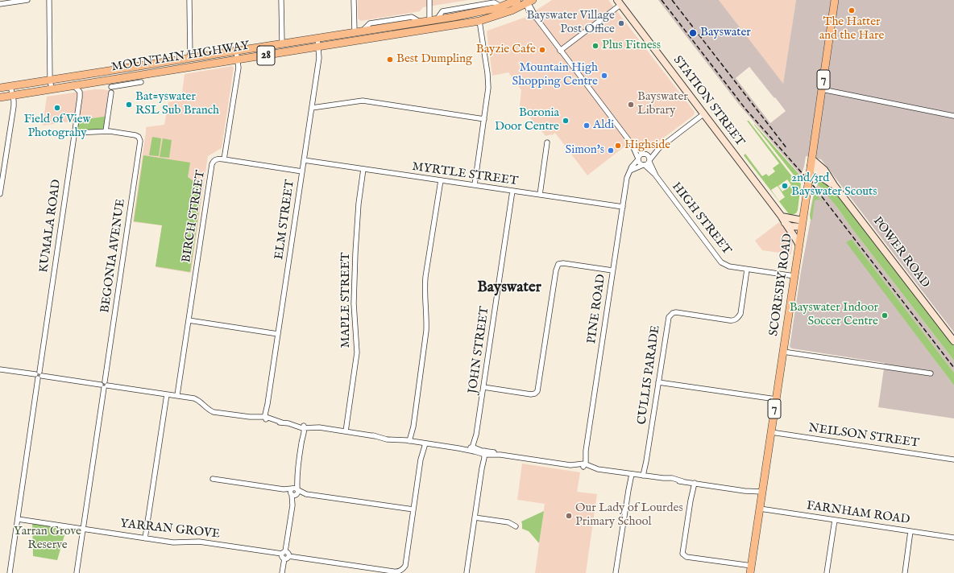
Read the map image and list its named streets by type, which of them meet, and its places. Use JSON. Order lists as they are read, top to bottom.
{
  "streets": {
    "main road": [
      "28",
      "MOUNTAIN HIGHWAY",
      "7",
      "STATION STREET",
      "POWER ROAD",
      "SCORESBY ROAD"
    ],
    "street": [
      "MYRTLE STREET",
      "BIRCH STREET",
      "HIGH STREET",
      "ELM STREET",
      "KUMALA ROAD",
      "BEGONIA AVENUE",
      "MAPLE STREET",
      "PINE ROAD",
      "JOHN STREET",
      "CULLIS PARADE",
      "NEILSON STREET",
      "FARNHAM ROAD",
      "YARRAN GROVE"
    ]
  },
  "crossings": [
    ["MOUNTAIN HIGHWAY", "ELM STREET"],
    ["MOUNTAIN HIGHWAY", "KUMALA ROAD"],
    ["STATION STREET", "SCORESBY ROAD"],
    ["MYRTLE STREET", "ELM STREET"],
    ["MYRTLE STREET", "MAPLE STREET"],
    ["MYRTLE STREET", "PINE ROAD"],
    ["MYRTLE STREET", "JOHN STREET"],
    ["HIGH STREET", "SCORESBY ROAD"],
    ["HIGH STREET", "PINE ROAD"],
    ["HIGH STREET", "CULLIS PARADE"],
    ["KUMALA ROAD", "YARRAN GROVE"],
    ["POWER ROAD", "SCORESBY ROAD"],
    ["BEGONIA AVENUE", "YARRAN GROVE"],
    ["SCORESBY ROAD", "NEILSON STREET"],
    ["SCORESBY ROAD", "FARNHAM ROAD"]
  ],
  "districts": ["Bayswater"],
  "parks": ["Yarran Grove Reserve"],
  "places": [
    "The Hatter and the Hare",
    "Bayswater Village Post Office",
    "Bayswater",
    "Plus Fitness",
    "Bayzie Cafe",
    "Best Dumpling",
    "Mountain High Shopping Centre",
    "Bat=yswater RSL Sub Branch",
    "Bayswater Library",
    "Field of View Photograhy",
    "Boronia Door Centre",
    "Aldi",
    "Highside",
    "Simon's",
    "2nd/3rd Bayswater Scouts",
    "Bayswater Indoor Soccer Centre",
    "Our Lady of Lourdes Primary School"
  ]
}
